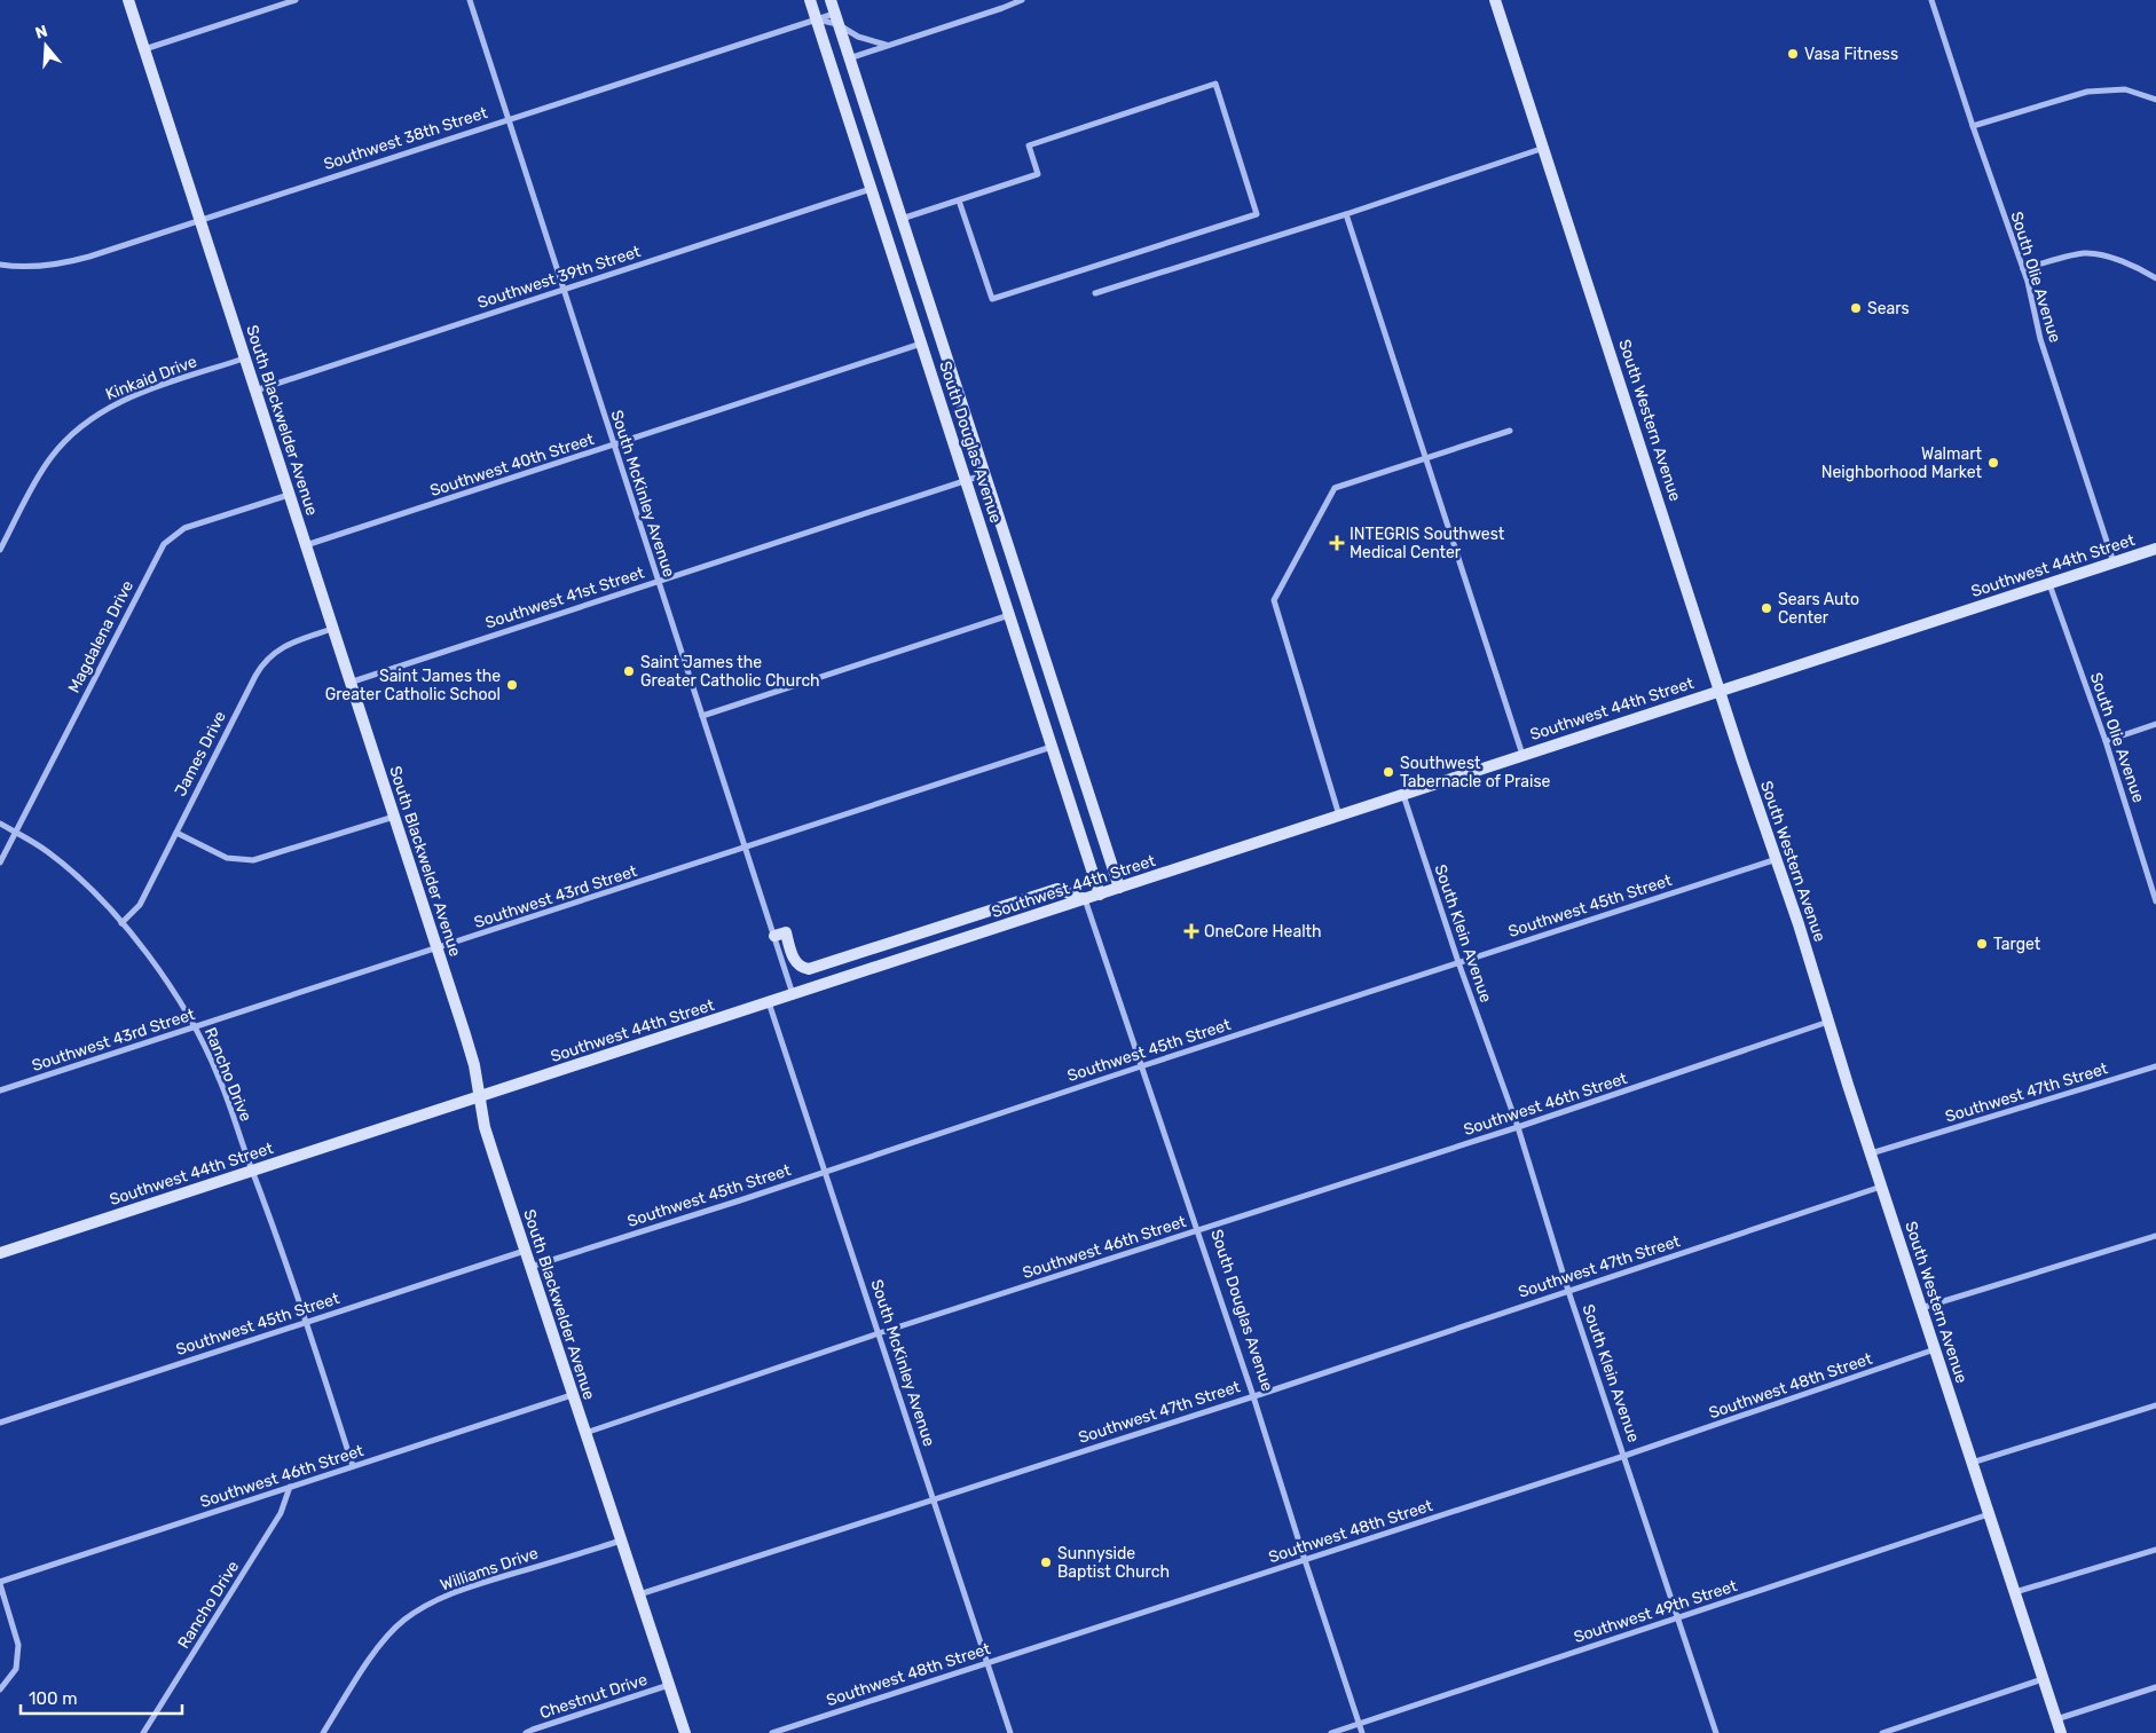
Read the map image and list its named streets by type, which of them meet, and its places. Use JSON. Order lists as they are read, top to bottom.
{
  "streets": {
    "main road": [
      "South Blackwelder Avenue",
      "South Western Avenue",
      "South Douglas Avenue",
      "Southwest 44th Street"
    ],
    "street": [
      "Southwest 38th Street",
      "Southwest 39th Street",
      "South Olie Avenue",
      "Kinkaid Drive",
      "Southwest 40th Street",
      "South McKinley Avenue",
      "Southwest 41st Street",
      "Magdalena Drive",
      "James Drive",
      "Southwest 43rd Street",
      "Southwest 45th Street",
      "South Klein Avenue",
      "Rancho Drive",
      "Southwest 47th Street",
      "Southwest 46th Street",
      "Southwest 48th Street",
      "Williams Drive",
      "Southwest 49th Street",
      "Chestnut Drive"
    ]
  },
  "crossings": [
    ["Southwest 38th Street", "South Blackwelder Avenue"],
    ["Southwest 38th Street", "South Douglas Avenue"],
    ["Southwest 38th Street", "South McKinley Avenue"],
    ["Southwest 39th Street", "South Blackwelder Avenue"],
    ["Southwest 39th Street", "South Douglas Avenue"],
    ["Southwest 39th Street", "South McKinley Avenue"],
    ["South Olie Avenue", "Southwest 44th Street"],
    ["Kinkaid Drive", "South Blackwelder Avenue"],
    ["South Blackwelder Avenue", "Southwest 40th Street"],
    ["South Blackwelder Avenue", "Southwest 44th Street"],
    ["South Blackwelder Avenue", "Southwest 41st Street"],
    ["South Blackwelder Avenue", "Magdalena Drive"],
    ["South Blackwelder Avenue", "James Drive"],
    ["South Blackwelder Avenue", "Southwest 43rd Street"],
    ["South Blackwelder Avenue", "Southwest 45th Street"],
    ["South Blackwelder Avenue", "Southwest 47th Street"],
    ["South Blackwelder Avenue", "Southwest 46th Street"],
    ["South Blackwelder Avenue", "Williams Drive"],
    ["South Blackwelder Avenue", "Chestnut Drive"],
    ["South Western Avenue", "Southwest 44th Street"],
    ["South Western Avenue", "Southwest 45th Street"],
    ["South Western Avenue", "Southwest 47th Street"],
    ["South Western Avenue", "Southwest 46th Street"],
    ["South Western Avenue", "Southwest 48th Street"],
    ["South Western Avenue", "Southwest 49th Street"],
    ["South Douglas Avenue", "Southwest 40th Street"],
    ["South Douglas Avenue", "Southwest 44th Street"],
    ["South Douglas Avenue", "Southwest 41st Street"],
    ["South Douglas Avenue", "Southwest 43rd Street"],
    ["South Douglas Avenue", "Southwest 45th Street"],
    ["South Douglas Avenue", "Southwest 47th Street"],
    ["South Douglas Avenue", "Southwest 46th Street"],
    ["South Douglas Avenue", "Southwest 48th Street"],
    ["South Douglas Avenue", "Southwest 49th Street"],
    ["Southwest 40th Street", "South McKinley Avenue"],
    ["South McKinley Avenue", "Southwest 44th Street"],
    ["South McKinley Avenue", "Southwest 41st Street"],
    ["South McKinley Avenue", "Southwest 43rd Street"],
    ["South McKinley Avenue", "Southwest 45th Street"],
    ["South McKinley Avenue", "Southwest 47th Street"],
    ["South McKinley Avenue", "Southwest 46th Street"],
    ["South McKinley Avenue", "Southwest 48th Street"],
    ["Southwest 44th Street", "South Klein Avenue"],
    ["Southwest 44th Street", "Rancho Drive"],
    ["Magdalena Drive", "Rancho Drive"],
    ["James Drive", "Rancho Drive"],
    ["Southwest 43rd Street", "Rancho Drive"],
    ["Southwest 45th Street", "South Klein Avenue"],
    ["Southwest 45th Street", "Rancho Drive"],
    ["South Klein Avenue", "Southwest 47th Street"],
    ["South Klein Avenue", "Southwest 46th Street"],
    ["South Klein Avenue", "Southwest 48th Street"],
    ["South Klein Avenue", "Southwest 49th Street"],
    ["Rancho Drive", "Southwest 46th Street"]
  ],
  "places": {
    "other": [
      "Vasa Fitness",
      "Sears",
      "Walmart Neighborhood Market",
      "Sears Auto Center",
      "Saint James the Greater Catholic Church",
      "Saint James the Greater Catholic School",
      "Southwest Tabernacle of Praise",
      "Target",
      "Sunnyside Baptist Church"
    ],
    "health": ["INTEGRIS Southwest Medical Center", "OneCore Health"]
  },
  "scale_bar": "100 m",
  "north": "top"
}
